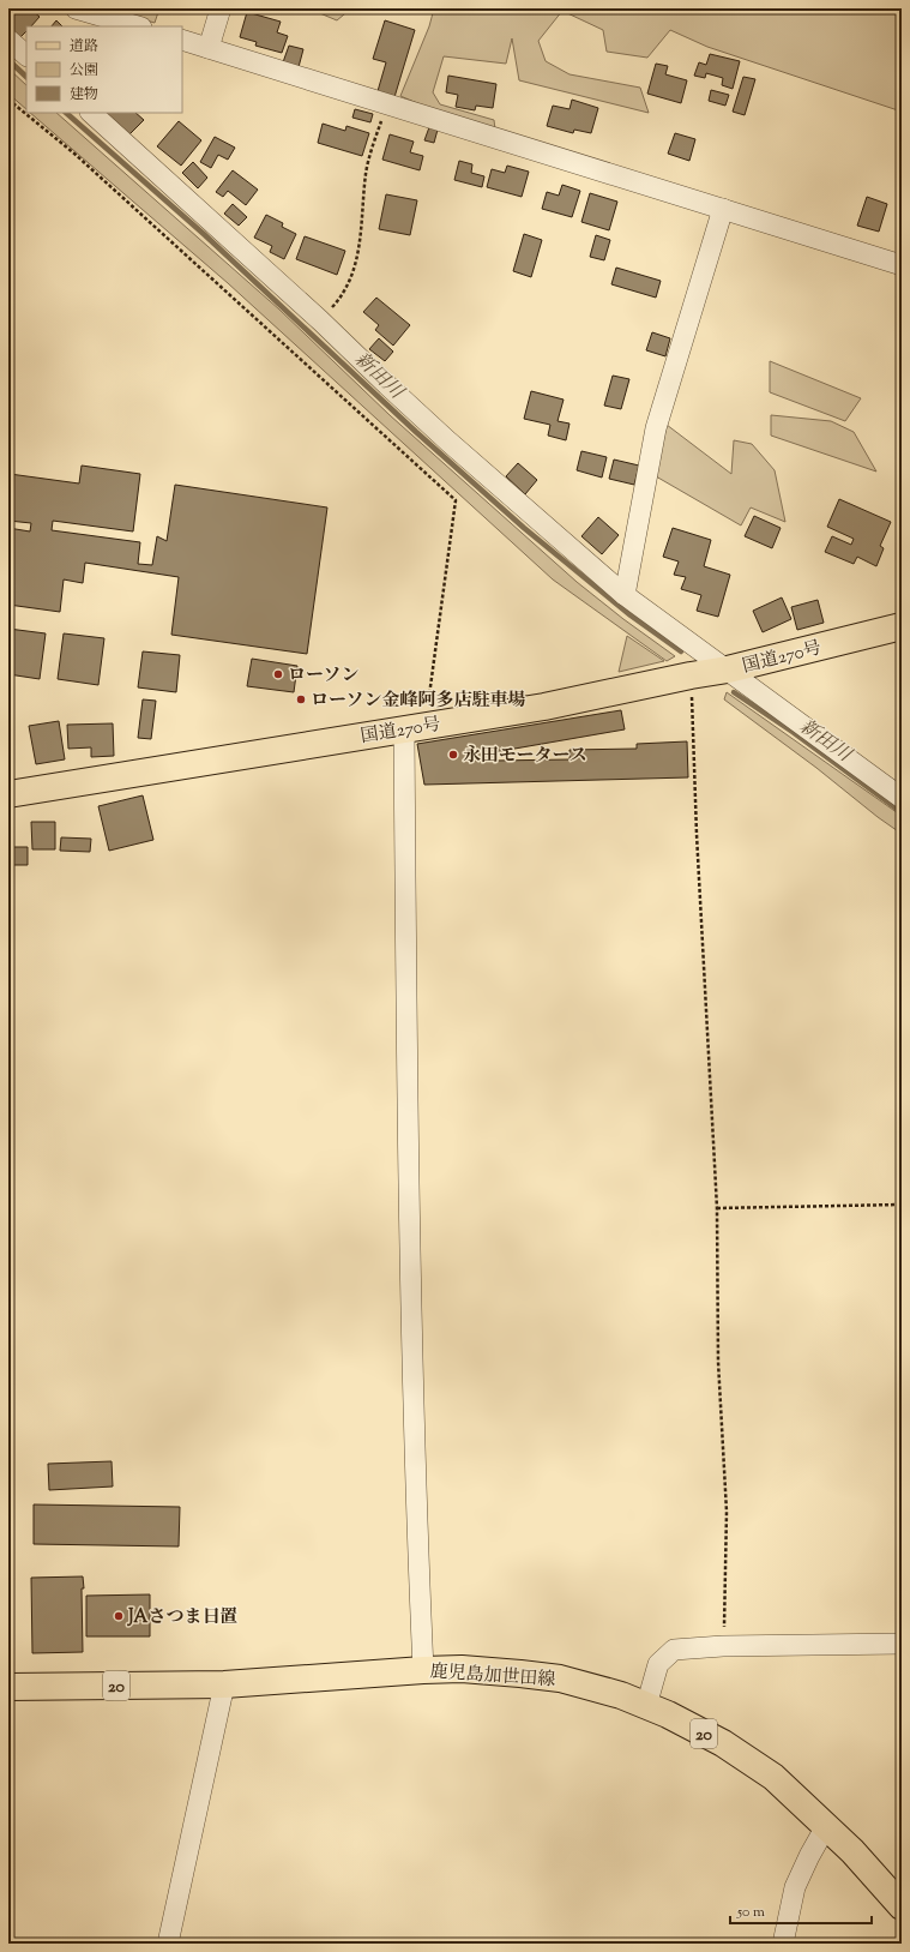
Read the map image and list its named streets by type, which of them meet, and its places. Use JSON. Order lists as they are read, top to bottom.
{
  "streets": {
    "main road": ["国道270号", "鹿児島加世田線", "20"]
  },
  "water": ["新田川"],
  "places": [
    "ローソン",
    "ローソン金峰阿多店駐車場",
    "永田モータース",
    "JAさつま日置"
  ],
  "legend": ["道路", "公園", "建物"],
  "scale_bar": "50 m"
}
